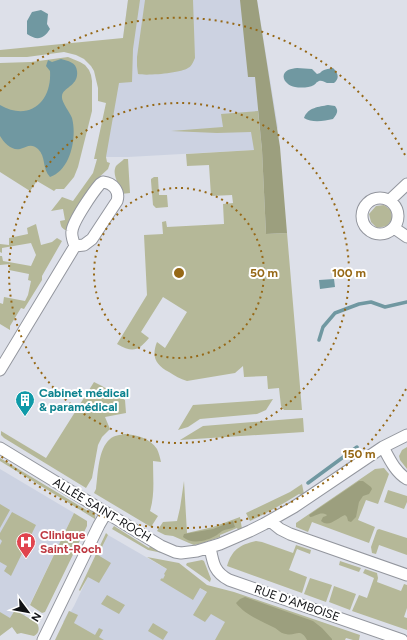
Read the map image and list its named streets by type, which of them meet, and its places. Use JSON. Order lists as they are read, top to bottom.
{
  "streets": {
    "street": ["ALLÉE SAINT-ROCH", "RUE D'AMBOISE"]
  },
  "crossings": [
    ["ALLÉE SAINT-ROCH", "RUE D'AMBOISE"]
  ],
  "places": {
    "building": ["Cabinet médical & paramédical"],
    "hospital": ["Clinique Saint-Roch"]
  },
  "north": "bottom right",
  "rings": ["50 m", "100 m", "150 m"]
}
